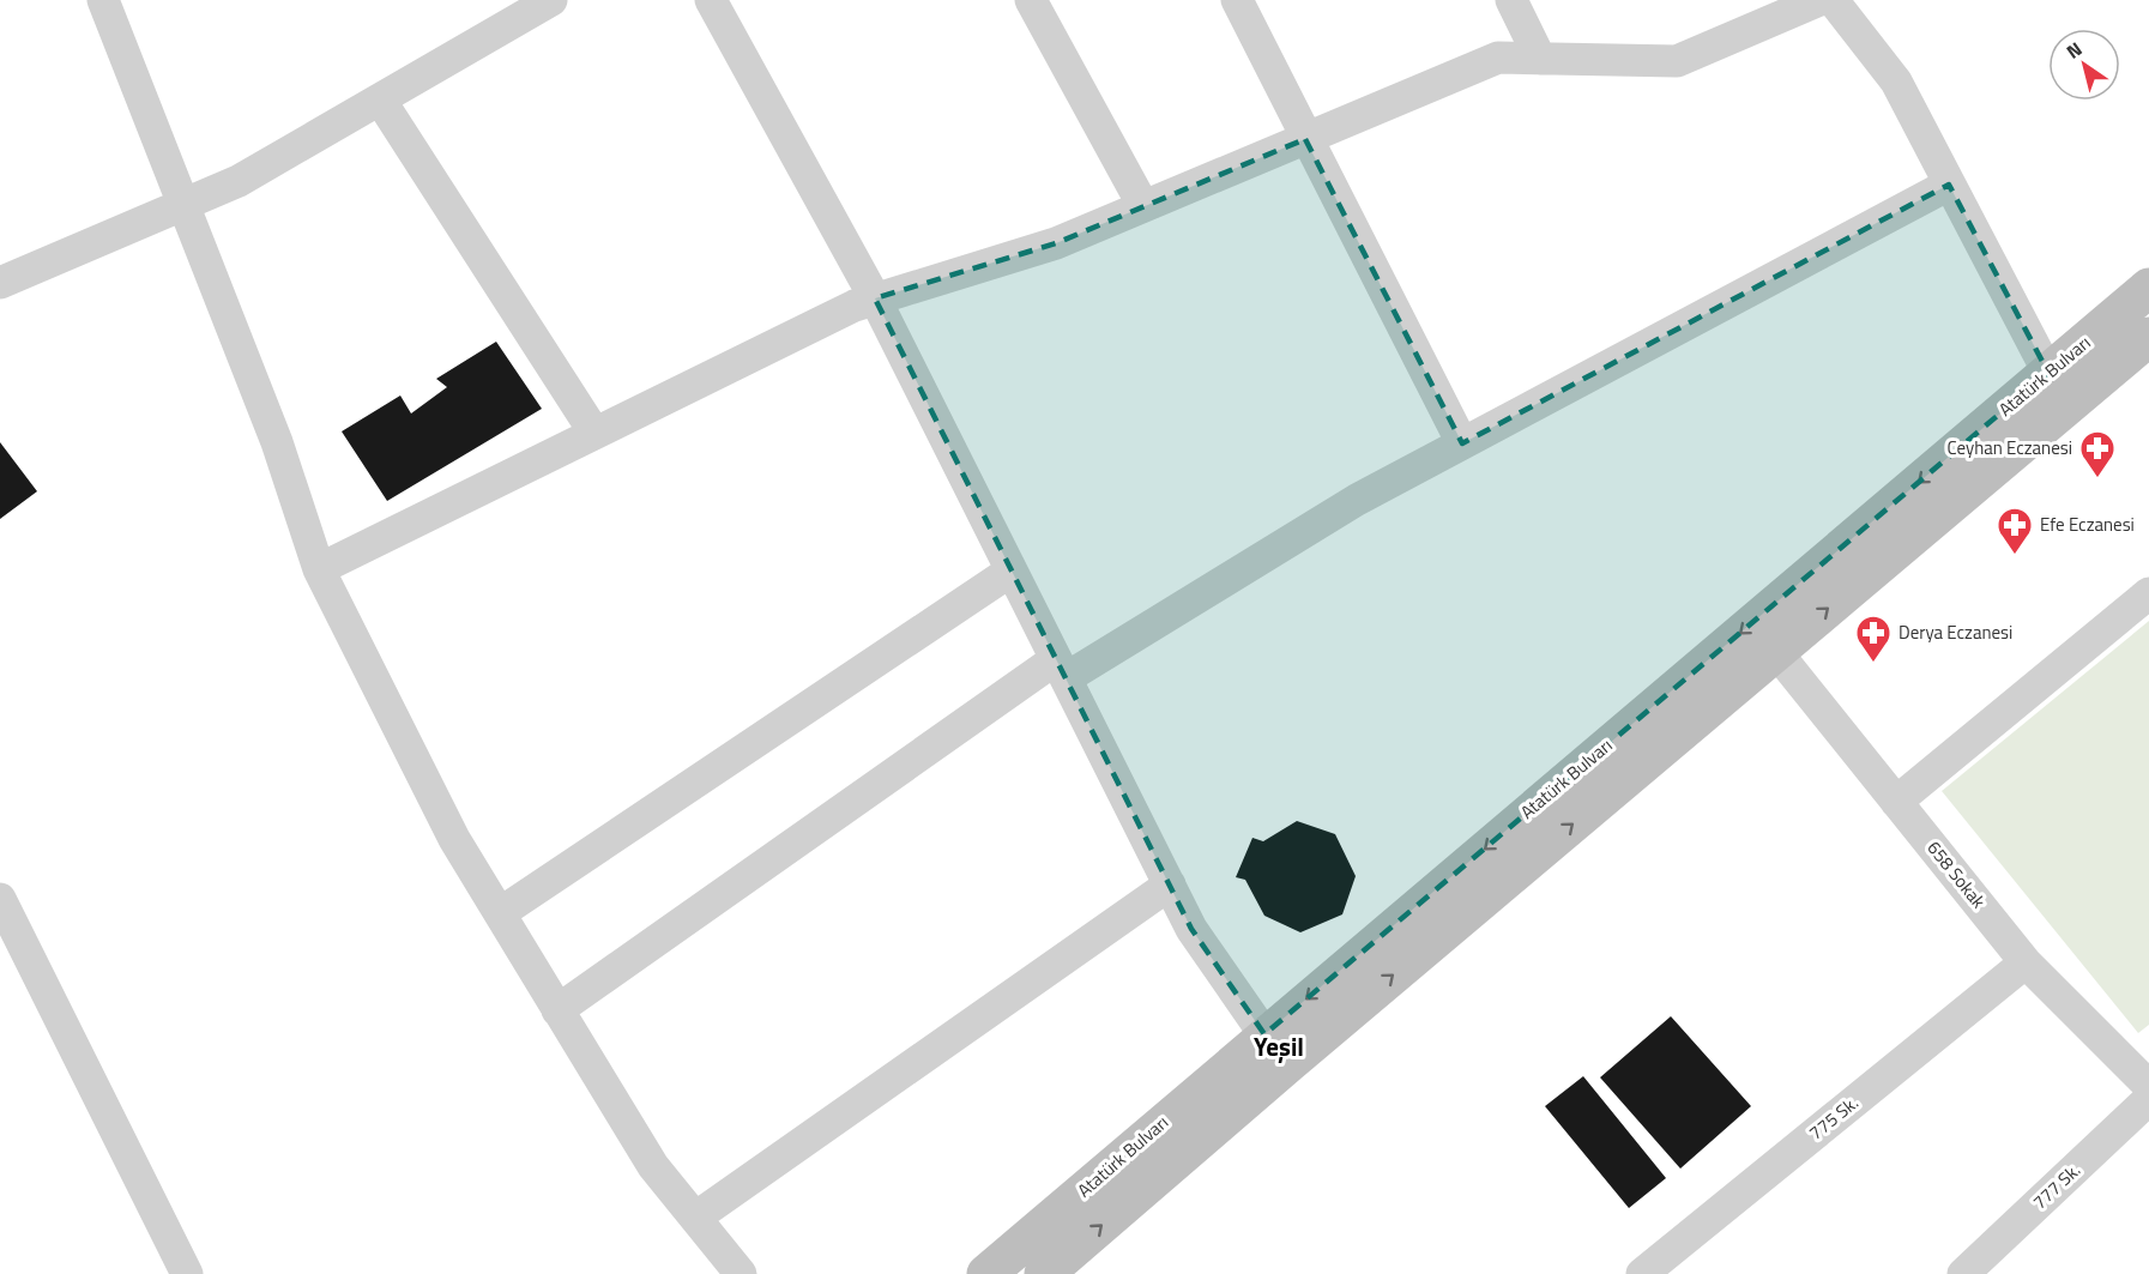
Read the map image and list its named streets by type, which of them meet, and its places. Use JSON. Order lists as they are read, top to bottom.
{
  "streets": {
    "main road": ["Atatürk Bulvarı"],
    "street": ["658 Sokak", "775 Sk.", "777 Sk."]
  },
  "crossings": [
    ["Atatürk Bulvarı", "658 Sokak"],
    ["658 Sokak", "775 Sk."]
  ],
  "districts": ["Yeşil"],
  "places": {
    "pharmacy": ["Ceyhan Eczanesi", "Efe Eczanesi", "Derya Eczanesi"]
  },
  "north": "top left"
}
